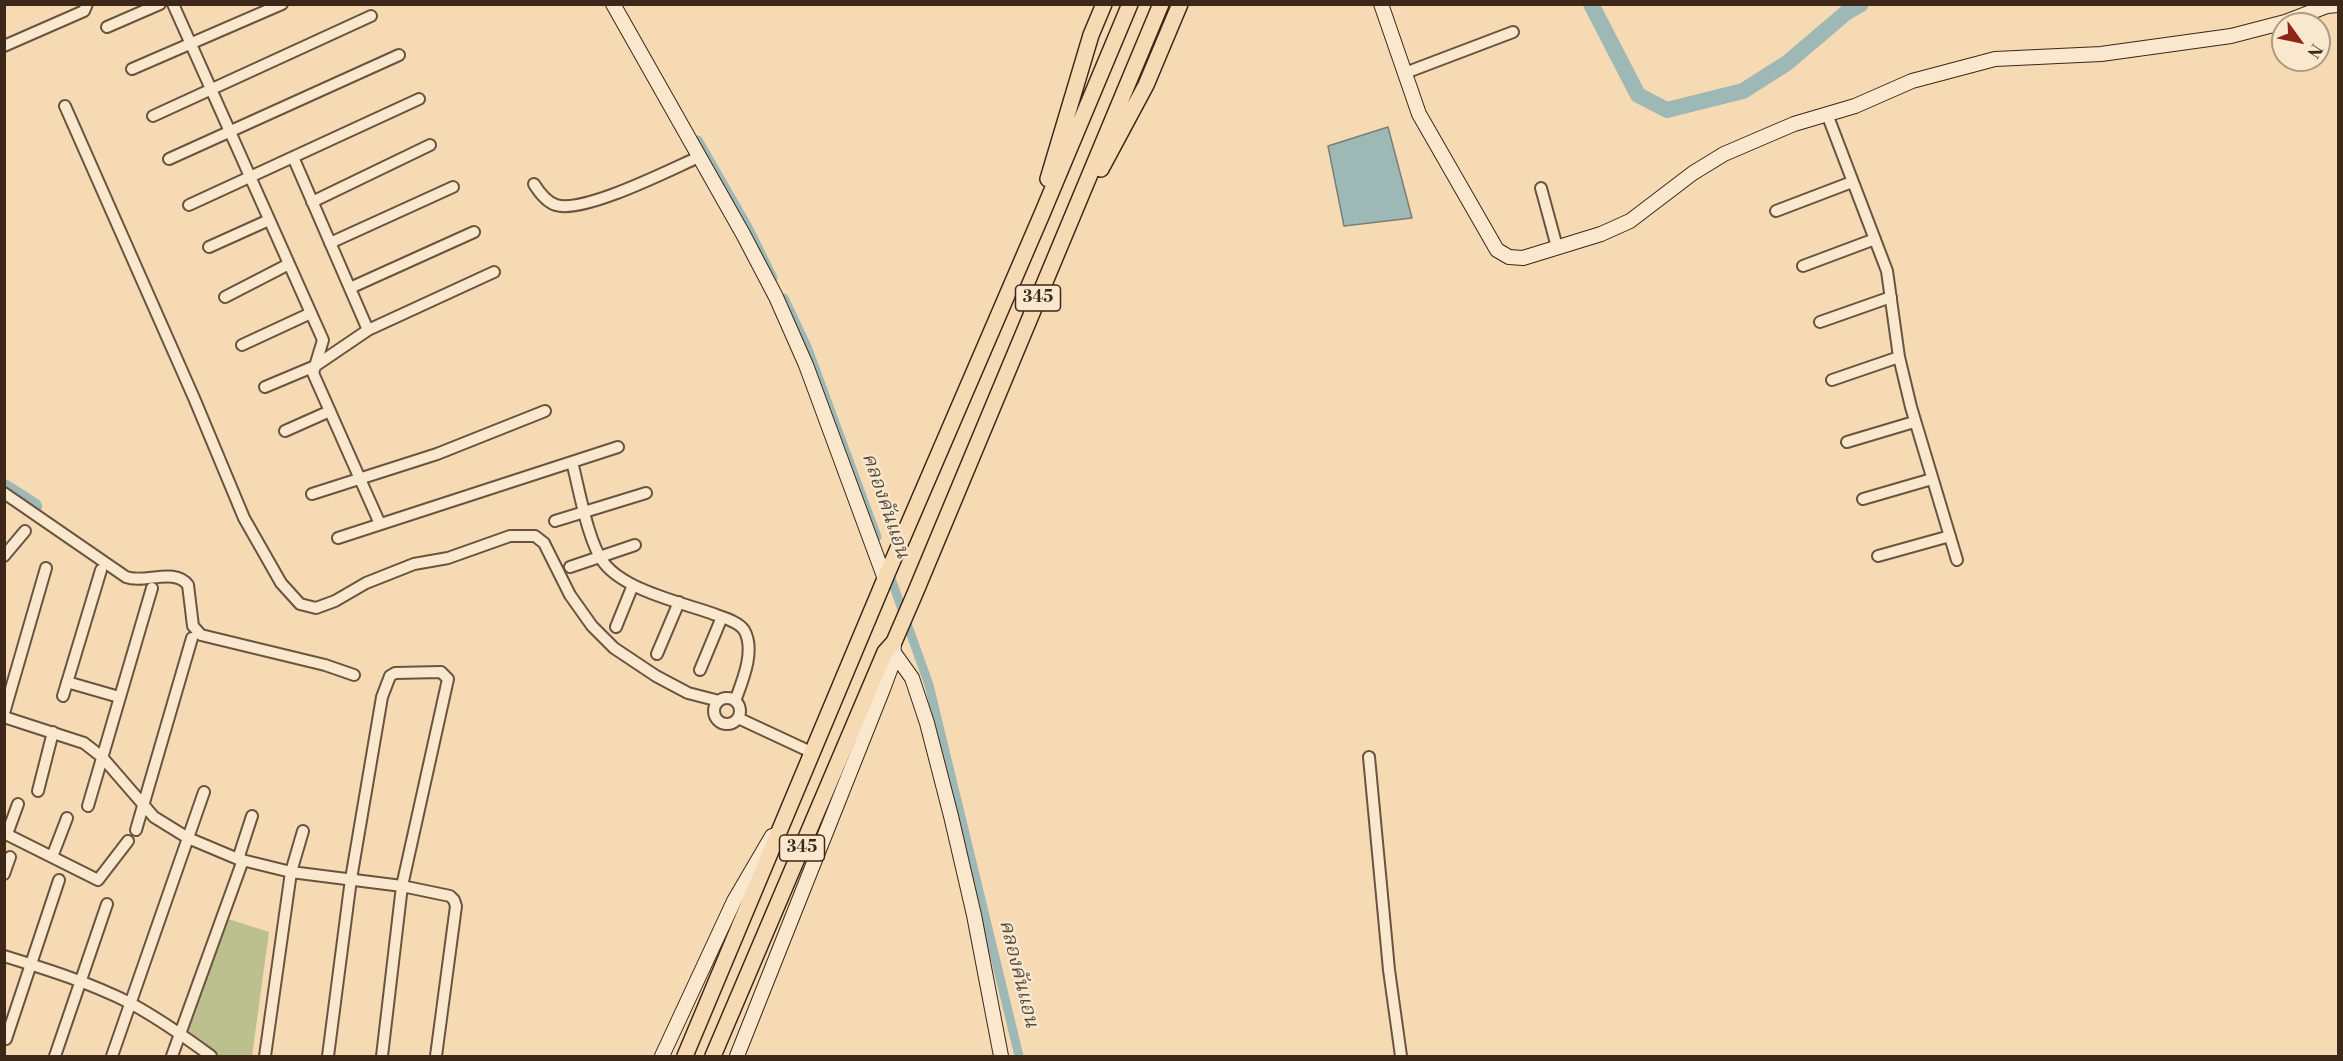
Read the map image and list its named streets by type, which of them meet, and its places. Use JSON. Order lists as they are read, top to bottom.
{
  "streets": {
    "main road": ["345"]
  },
  "water": ["คลองคันแอน"],
  "north": "bottom right"
}
